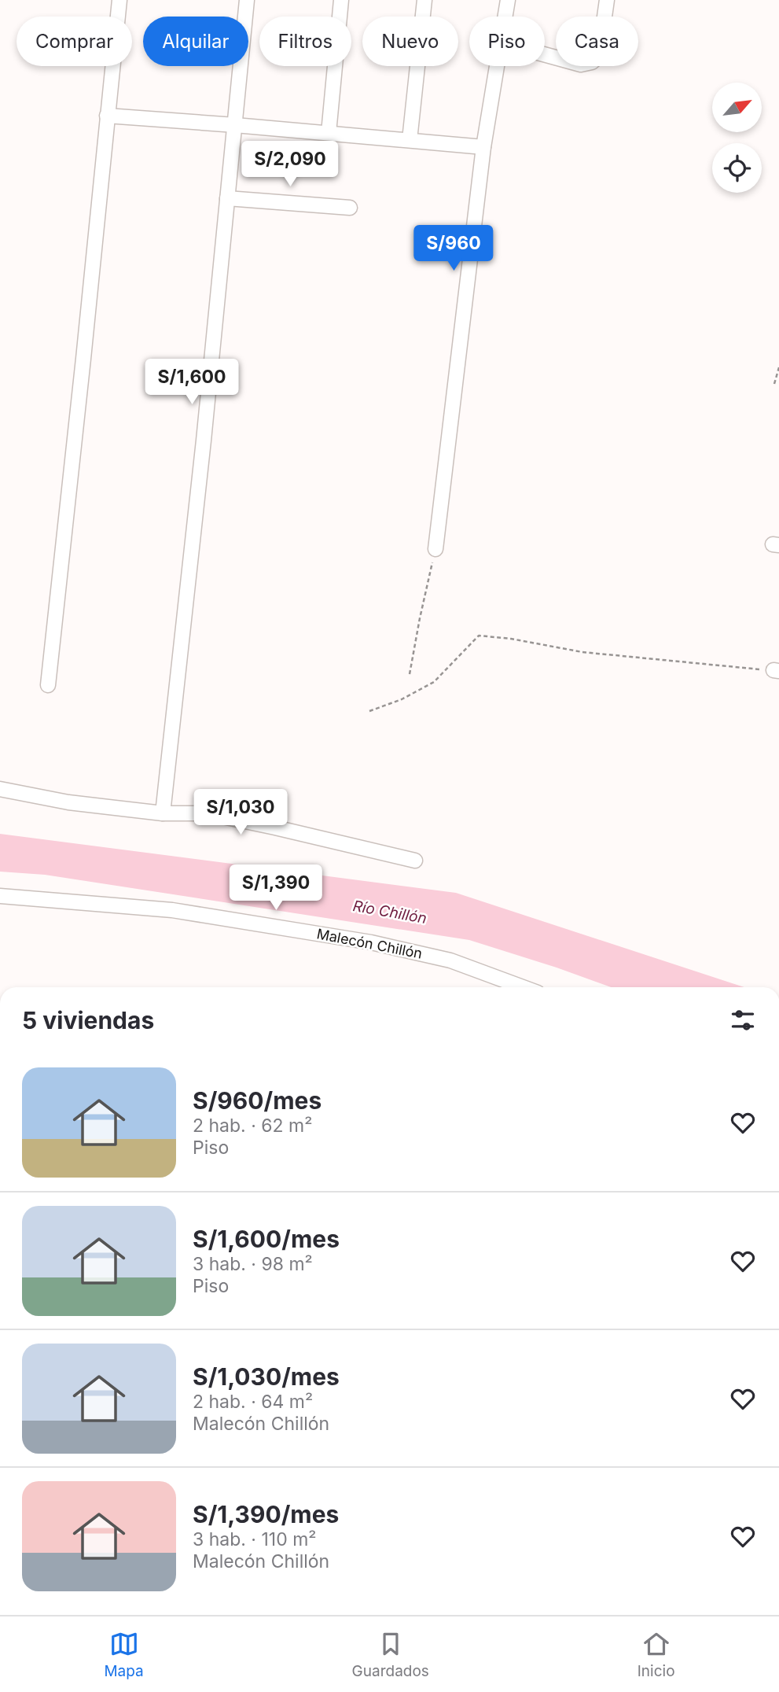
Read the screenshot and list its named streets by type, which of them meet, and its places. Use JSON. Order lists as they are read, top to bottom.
{
  "streets": {
    "street": ["Malecón Chillón"]
  },
  "water": ["Río Chillón"],
  "north": "top right",
  "page": {
    "chip": [
      "Comprar",
      "Alquilar",
      "Filtros",
      "Nuevo",
      "Piso",
      "Casa"
    ],
    "price": [
      "S/2,090",
      "S/960",
      "S/1,600",
      "S/1,030",
      "S/1,390"
    ],
    "heading": "5 viviendas",
    "list": [
      {
        "name": "S/960/mes",
        "note": "2 hab. · 62 m² · Piso"
      },
      {
        "name": "S/1,600/mes",
        "note": "3 hab. · 98 m² · Piso"
      },
      {
        "name": "S/1,030/mes",
        "note": "2 hab. · 64 m² · Malecón Chillón"
      },
      {
        "name": "S/1,390/mes",
        "note": "3 hab. · 110 m² · Malecón Chillón"
      }
    ],
    "tabs": ["Mapa", "Guardados", "Inicio"]
  }
}
